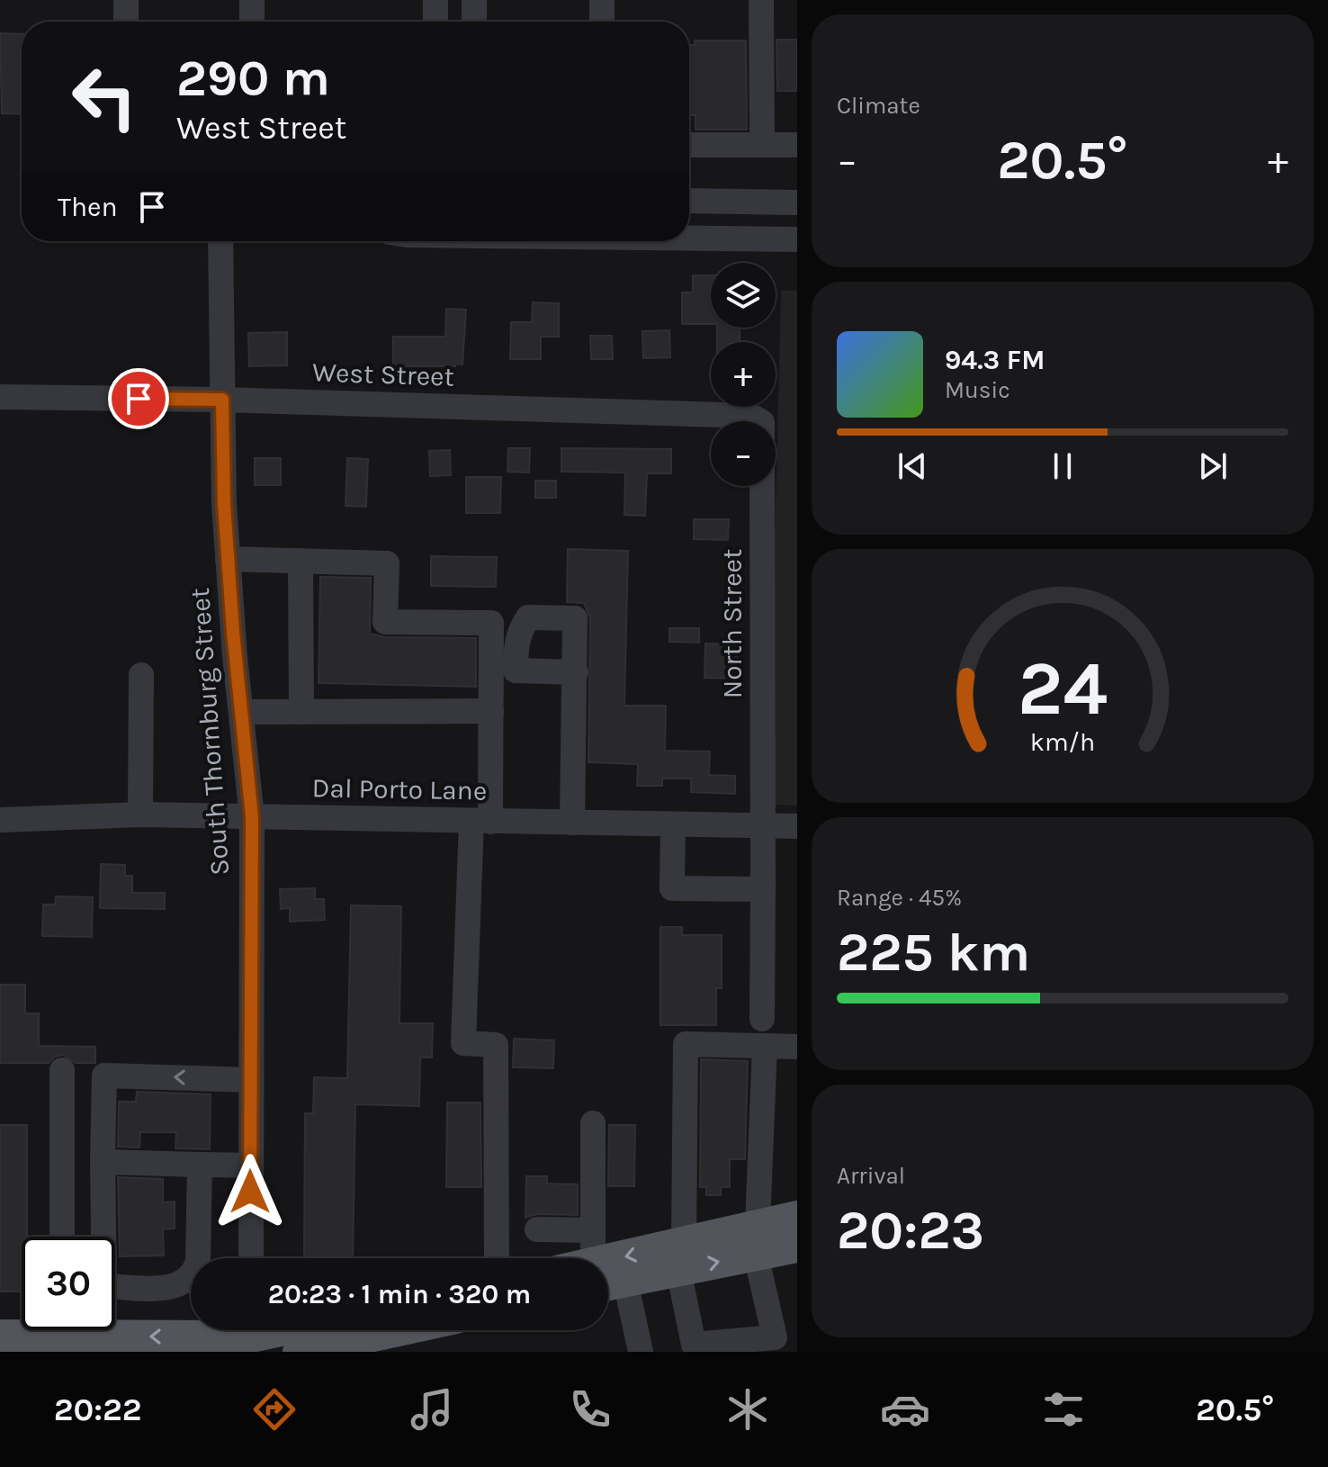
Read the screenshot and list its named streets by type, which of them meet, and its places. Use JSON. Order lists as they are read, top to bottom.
{
  "streets": {
    "street": [
      "West Street",
      "North Street",
      "South Thornburg Street",
      "Dal Porto Lane"
    ]
  },
  "crossings": [
    ["West Street", "South Thornburg Street"],
    ["North Street", "Dal Porto Lane"],
    ["South Thornburg Street", "Dal Porto Lane"]
  ],
  "page": {
    "tile": [
      "Climate",
      ["Range · 45%", "225 km"],
      ["Arrival", "20:23"]
    ],
    "turn": ["290 m", "West Street"],
    "heat": ["−", "20.5°", "+"],
    "then": "Then",
    "map_buttons": ["+", "−"],
    "song": ["94.3 FM", "Music"],
    "limit": "30",
    "trip": "20:23 · 1 min · 320 m",
    "tabs": ["20:22", "20.5°"],
    "gauge": ["24", "km/h"]
  }
}
